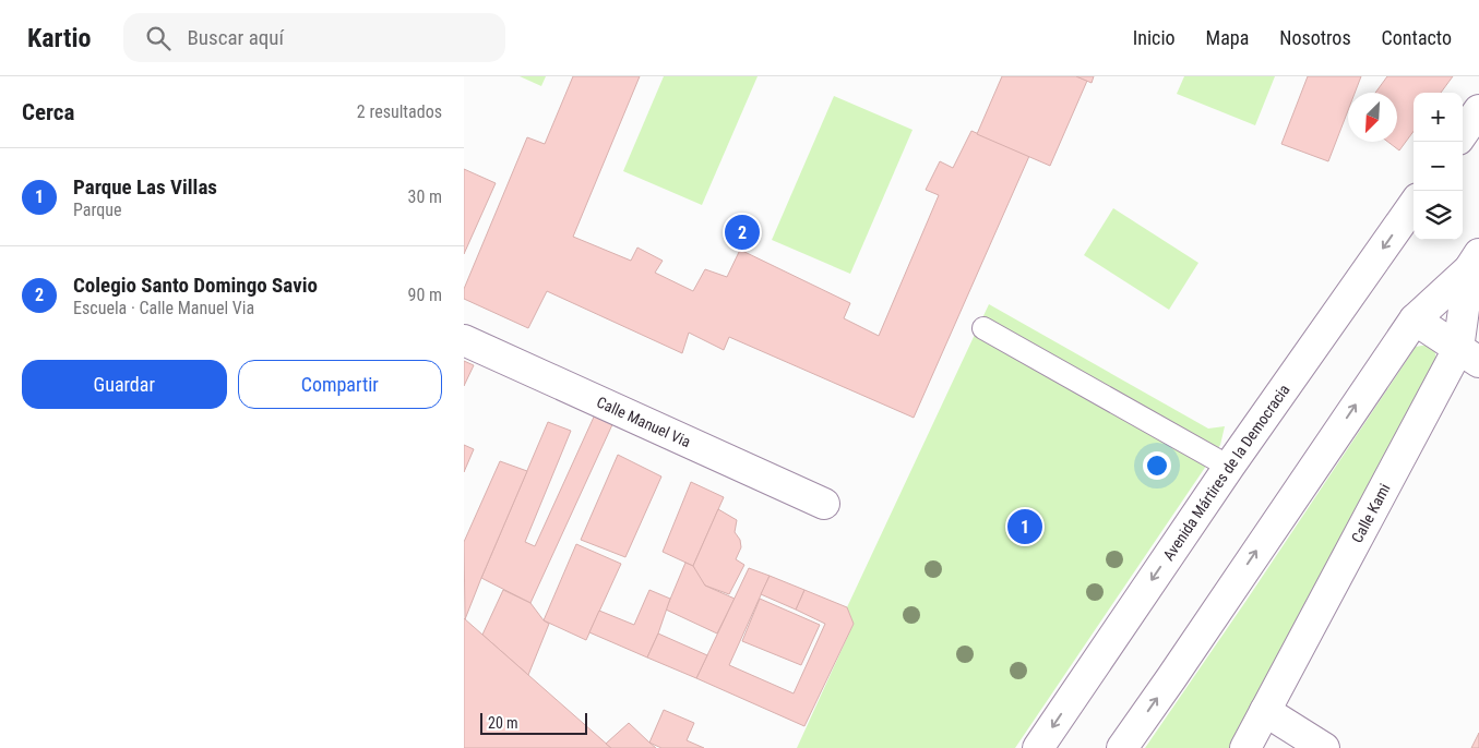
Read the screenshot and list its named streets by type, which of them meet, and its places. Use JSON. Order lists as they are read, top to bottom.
{
  "streets": {
    "street": ["Calle Manuel Via", "Avenida Mártires de la Democracia", "Calle Kami"]
  },
  "scale_bar": "20 m",
  "north": "bottom left",
  "page": {
    "header": "Kartio",
    "search": "Buscar aquí",
    "nav": [
      "Inicio",
      "Mapa",
      "Nosotros",
      "Contacto"
    ],
    "heading": ["Cerca", "2 resultados"],
    "map_buttons": ["+", "−"],
    "list": [
      {
        "mark": "1",
        "name": "Parque Las Villas",
        "note": "Parque",
        "value": "30 m"
      },
      {
        "mark": "2",
        "name": "Colegio Santo Domingo Savio",
        "note": "Escuela · Calle Manuel Via",
        "value": "90 m"
      }
    ],
    "pins": ["2", "1"],
    "buttons": ["Guardar", "Compartir"],
    "scale": "20 m"
  }
}
